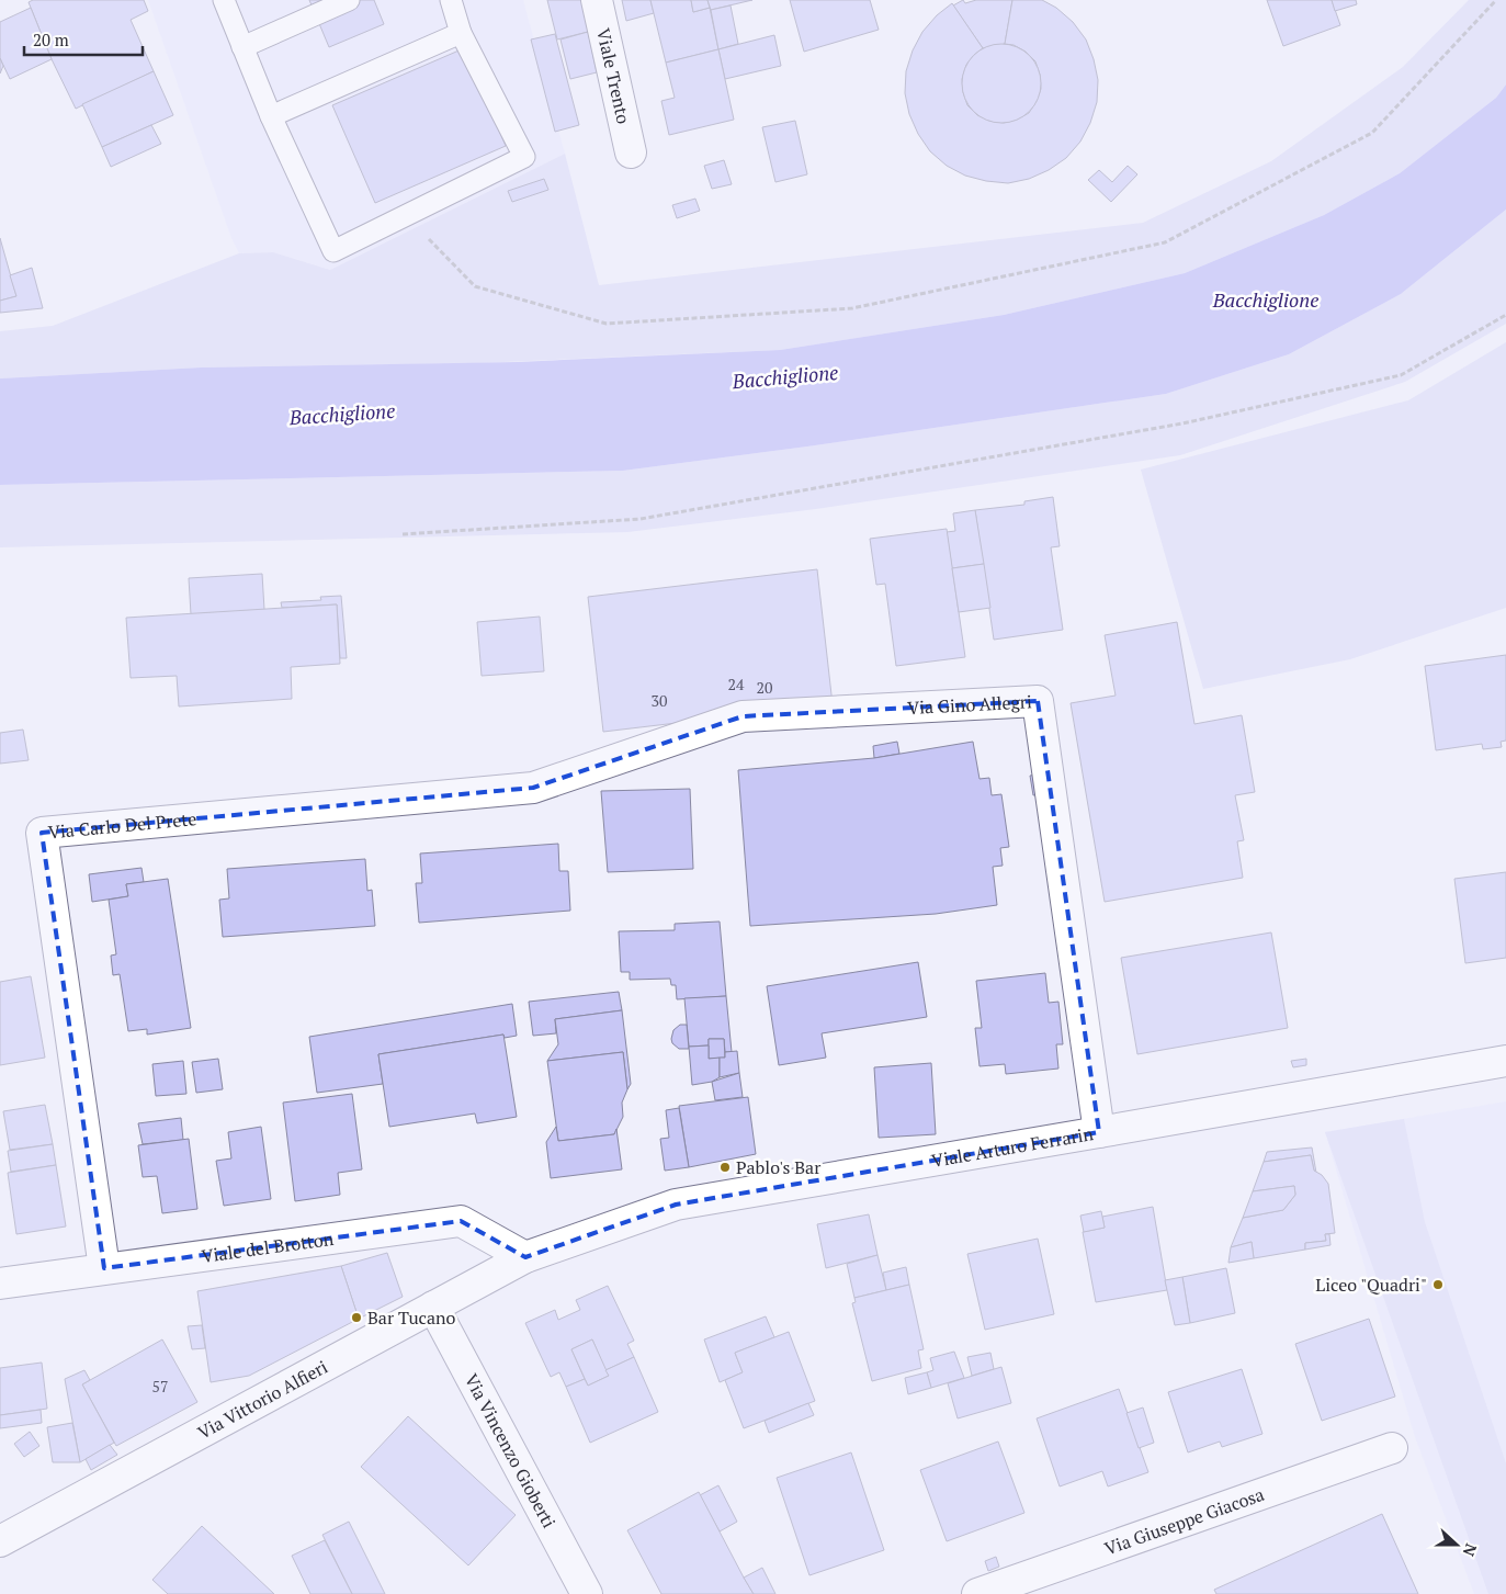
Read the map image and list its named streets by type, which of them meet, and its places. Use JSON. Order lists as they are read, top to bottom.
{
  "streets": {
    "street": [
      "Viale Trento",
      "Via Gino Allegri",
      "Via Carlo Del Prete",
      "Viale Arturo Ferrarin",
      "Viale del Brotton",
      "Via Vittorio Alfieri",
      "Via Vincenzo Gioberti",
      "Via Giuseppe Giacosa"
    ]
  },
  "crossings": [
    ["Via Gino Allegri", "Via Carlo Del Prete"],
    ["Via Gino Allegri", "Viale Arturo Ferrarin"],
    ["Via Carlo Del Prete", "Viale del Brotton"],
    ["Viale Arturo Ferrarin", "Viale del Brotton"],
    ["Viale Arturo Ferrarin", "Via Vittorio Alfieri"],
    ["Viale del Brotton", "Via Vittorio Alfieri"],
    ["Via Vittorio Alfieri", "Via Vincenzo Gioberti"]
  ],
  "water": ["Bacchiglione"],
  "places": ["Pablo's Bar", "Liceo \"Quadri\"", "Bar Tucano"],
  "house_numbers": [
    "24",
    "20",
    "30",
    "57"
  ],
  "scale_bar": "20 m",
  "north": "right"
}
